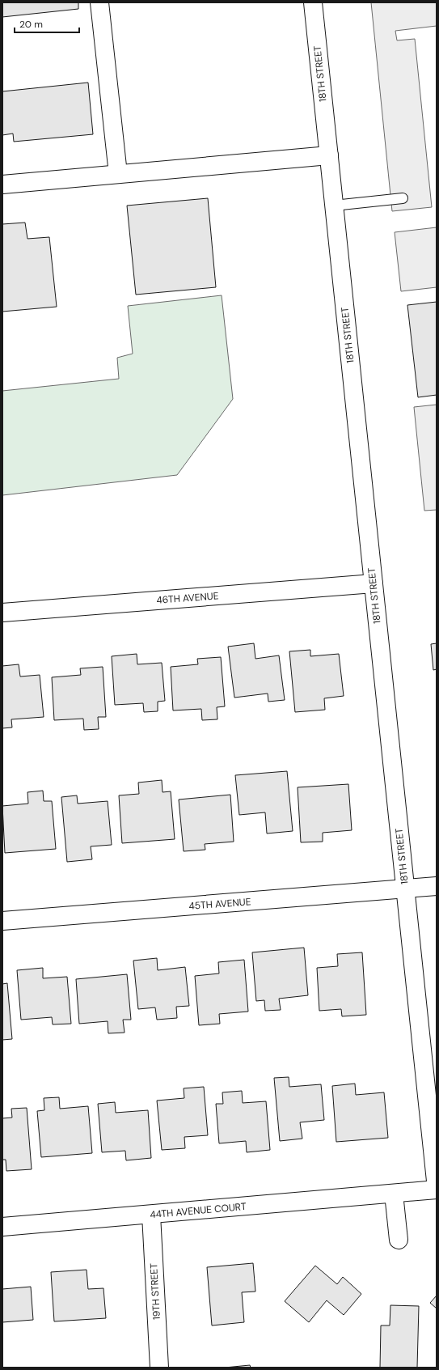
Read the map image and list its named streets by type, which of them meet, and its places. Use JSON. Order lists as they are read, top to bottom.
{
  "streets": {
    "street": [
      "18TH STREET",
      "46TH AVENUE",
      "45TH AVENUE",
      "44TH AVENUE COURT",
      "19TH STREET"
    ]
  },
  "crossings": [
    ["18TH STREET", "46TH AVENUE"],
    ["18TH STREET", "45TH AVENUE"],
    ["18TH STREET", "44TH AVENUE COURT"],
    ["44TH AVENUE COURT", "19TH STREET"]
  ],
  "scale_bar": "20 m"
}
